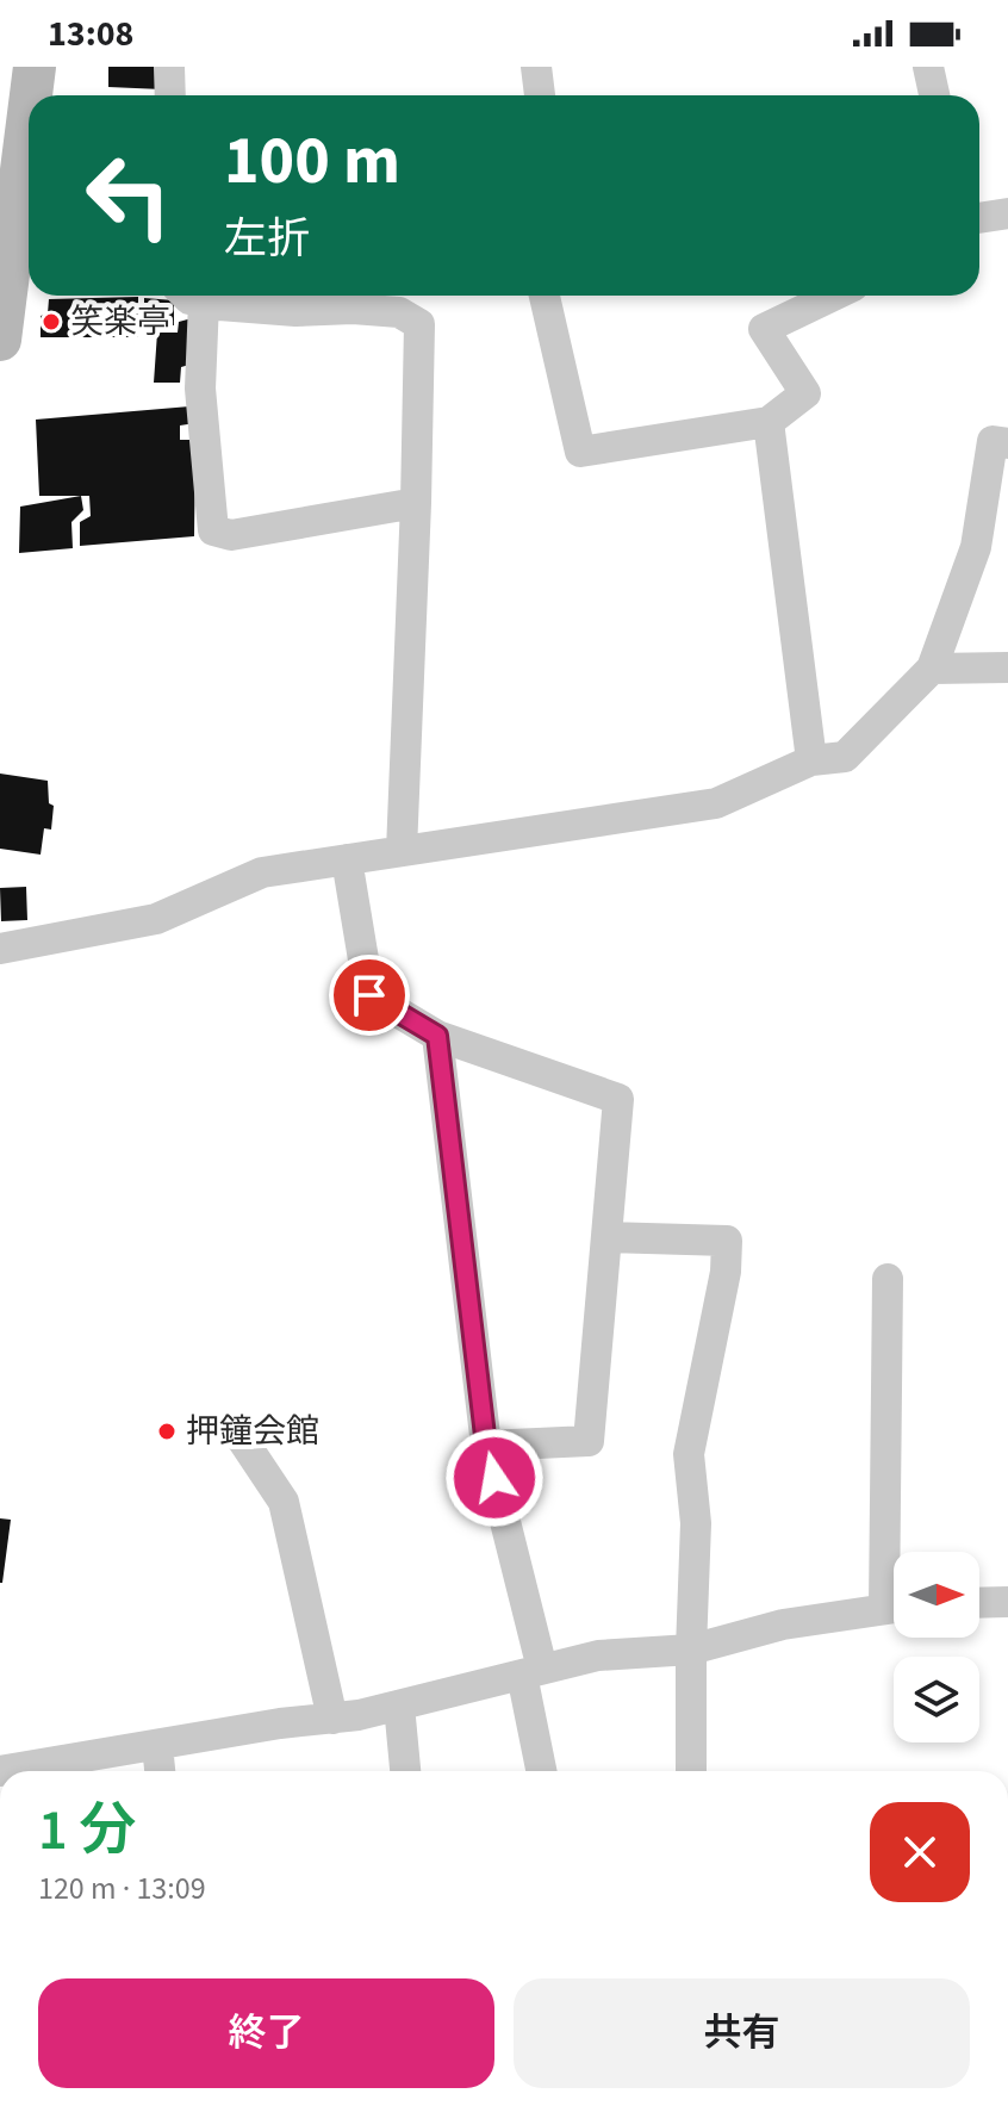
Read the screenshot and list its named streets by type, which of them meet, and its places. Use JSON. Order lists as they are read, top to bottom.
{
  "places": ["笑楽亭", "押鐘会館"],
  "north": "right",
  "page": {
    "status": "13:08",
    "turn": ["100 m", "左折"],
    "heading": ["1 分", "120 m · 13:09"],
    "buttons": ["終了", "共有"]
  }
}
